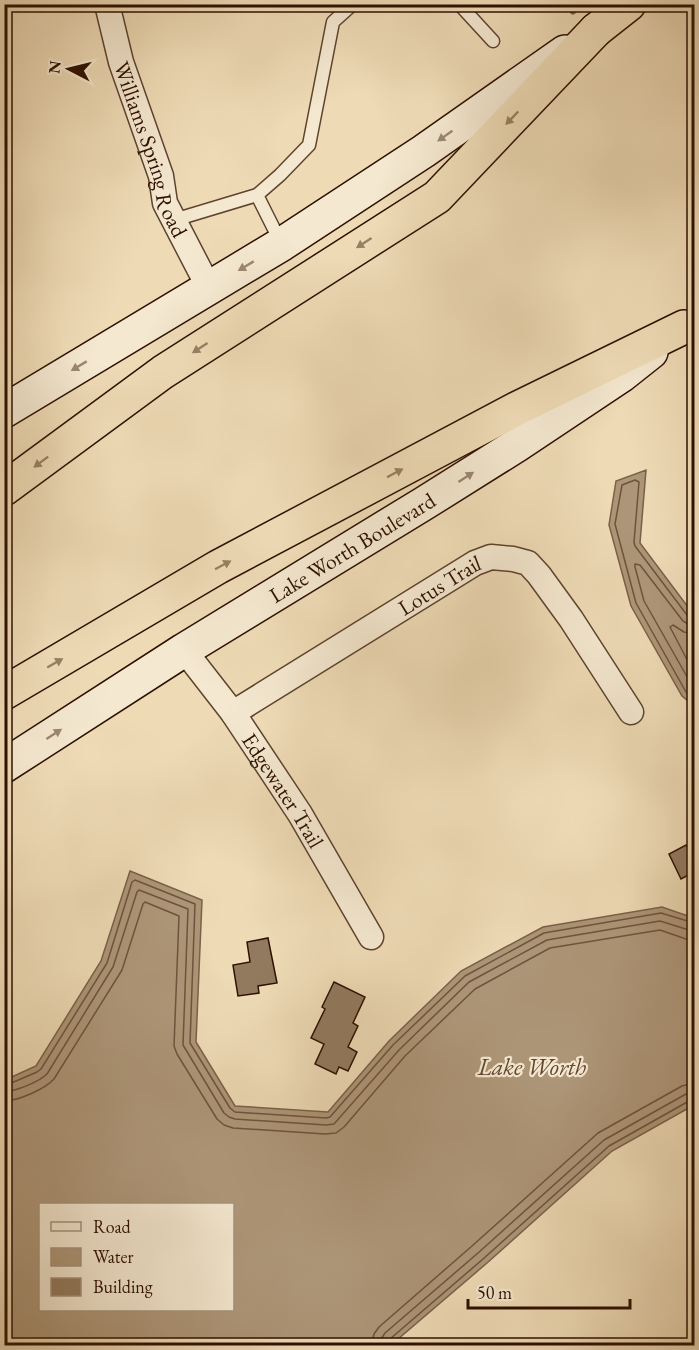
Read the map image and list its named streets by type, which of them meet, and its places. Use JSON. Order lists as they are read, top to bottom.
{
  "streets": {
    "main road": ["Lake Worth Boulevard"],
    "street": ["Williams Spring Road", "Lotus Trail", "Edgewater Trail"]
  },
  "crossings": [
    ["Lake Worth Boulevard", "Edgewater Trail"],
    ["Lotus Trail", "Edgewater Trail"]
  ],
  "water": ["Lake Worth"],
  "legend": ["Road", "Water", "Building"],
  "scale_bar": "50 m",
  "north": "left"
}
